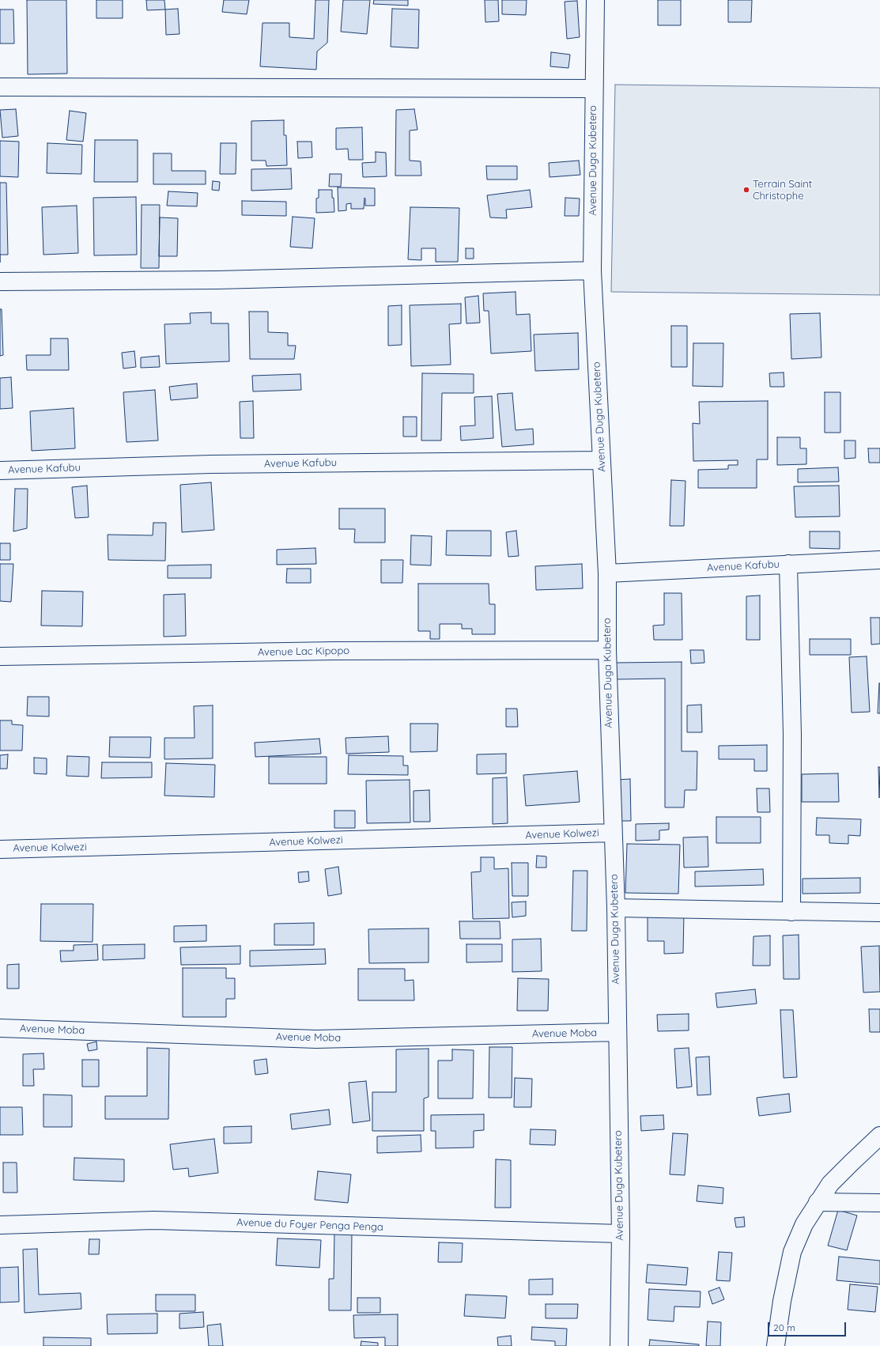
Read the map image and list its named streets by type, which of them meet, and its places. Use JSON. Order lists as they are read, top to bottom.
{
  "streets": {
    "street": [
      "Avenue Duga Kubetero",
      "Avenue Kafubu",
      "Avenue Lac Kipopo",
      "Avenue Kolwezi",
      "Avenue Moba",
      "Avenue du Foyer Penga Penga"
    ]
  },
  "crossings": [
    ["Avenue Duga Kubetero", "Avenue Kafubu"],
    ["Avenue Duga Kubetero", "Avenue Lac Kipopo"],
    ["Avenue Duga Kubetero", "Avenue Kolwezi"],
    ["Avenue Duga Kubetero", "Avenue Moba"],
    ["Avenue Duga Kubetero", "Avenue du Foyer Penga Penga"]
  ],
  "places": ["Terrain Saint Christophe"],
  "scale_bar": "20 m"
}
